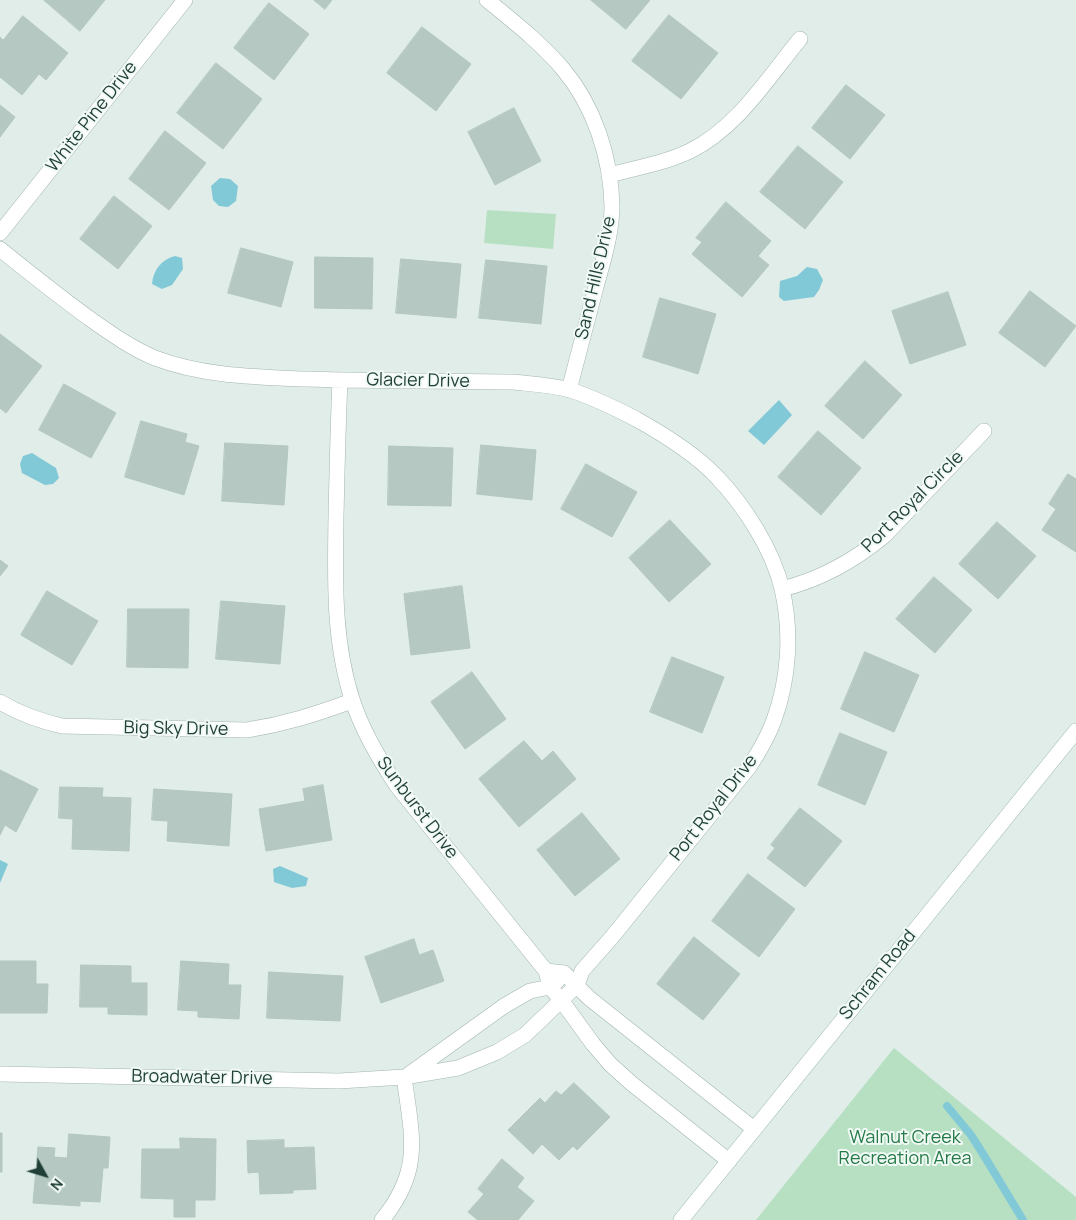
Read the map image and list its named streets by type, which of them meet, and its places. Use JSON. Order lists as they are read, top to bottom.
{
  "streets": {
    "street": [
      "White Pine Drive",
      "Sand Hills Drive",
      "Glacier Drive",
      "Port Royal Circle",
      "Big Sky Drive",
      "Sunburst Drive",
      "Port Royal Drive",
      "Schram Road",
      "Broadwater Drive"
    ]
  },
  "crossings": [
    ["Sand Hills Drive", "Glacier Drive"],
    ["Glacier Drive", "Port Royal Circle"],
    ["Glacier Drive", "Sunburst Drive"],
    ["Glacier Drive", "Port Royal Drive"],
    ["Port Royal Circle", "Port Royal Drive"],
    ["Big Sky Drive", "Sunburst Drive"],
    ["Sunburst Drive", "Schram Road"],
    ["Sunburst Drive", "Broadwater Drive"],
    ["Port Royal Drive", "Broadwater Drive"]
  ],
  "parks": ["Walnut Creek Recreation Area"],
  "north": "bottom right"
}
